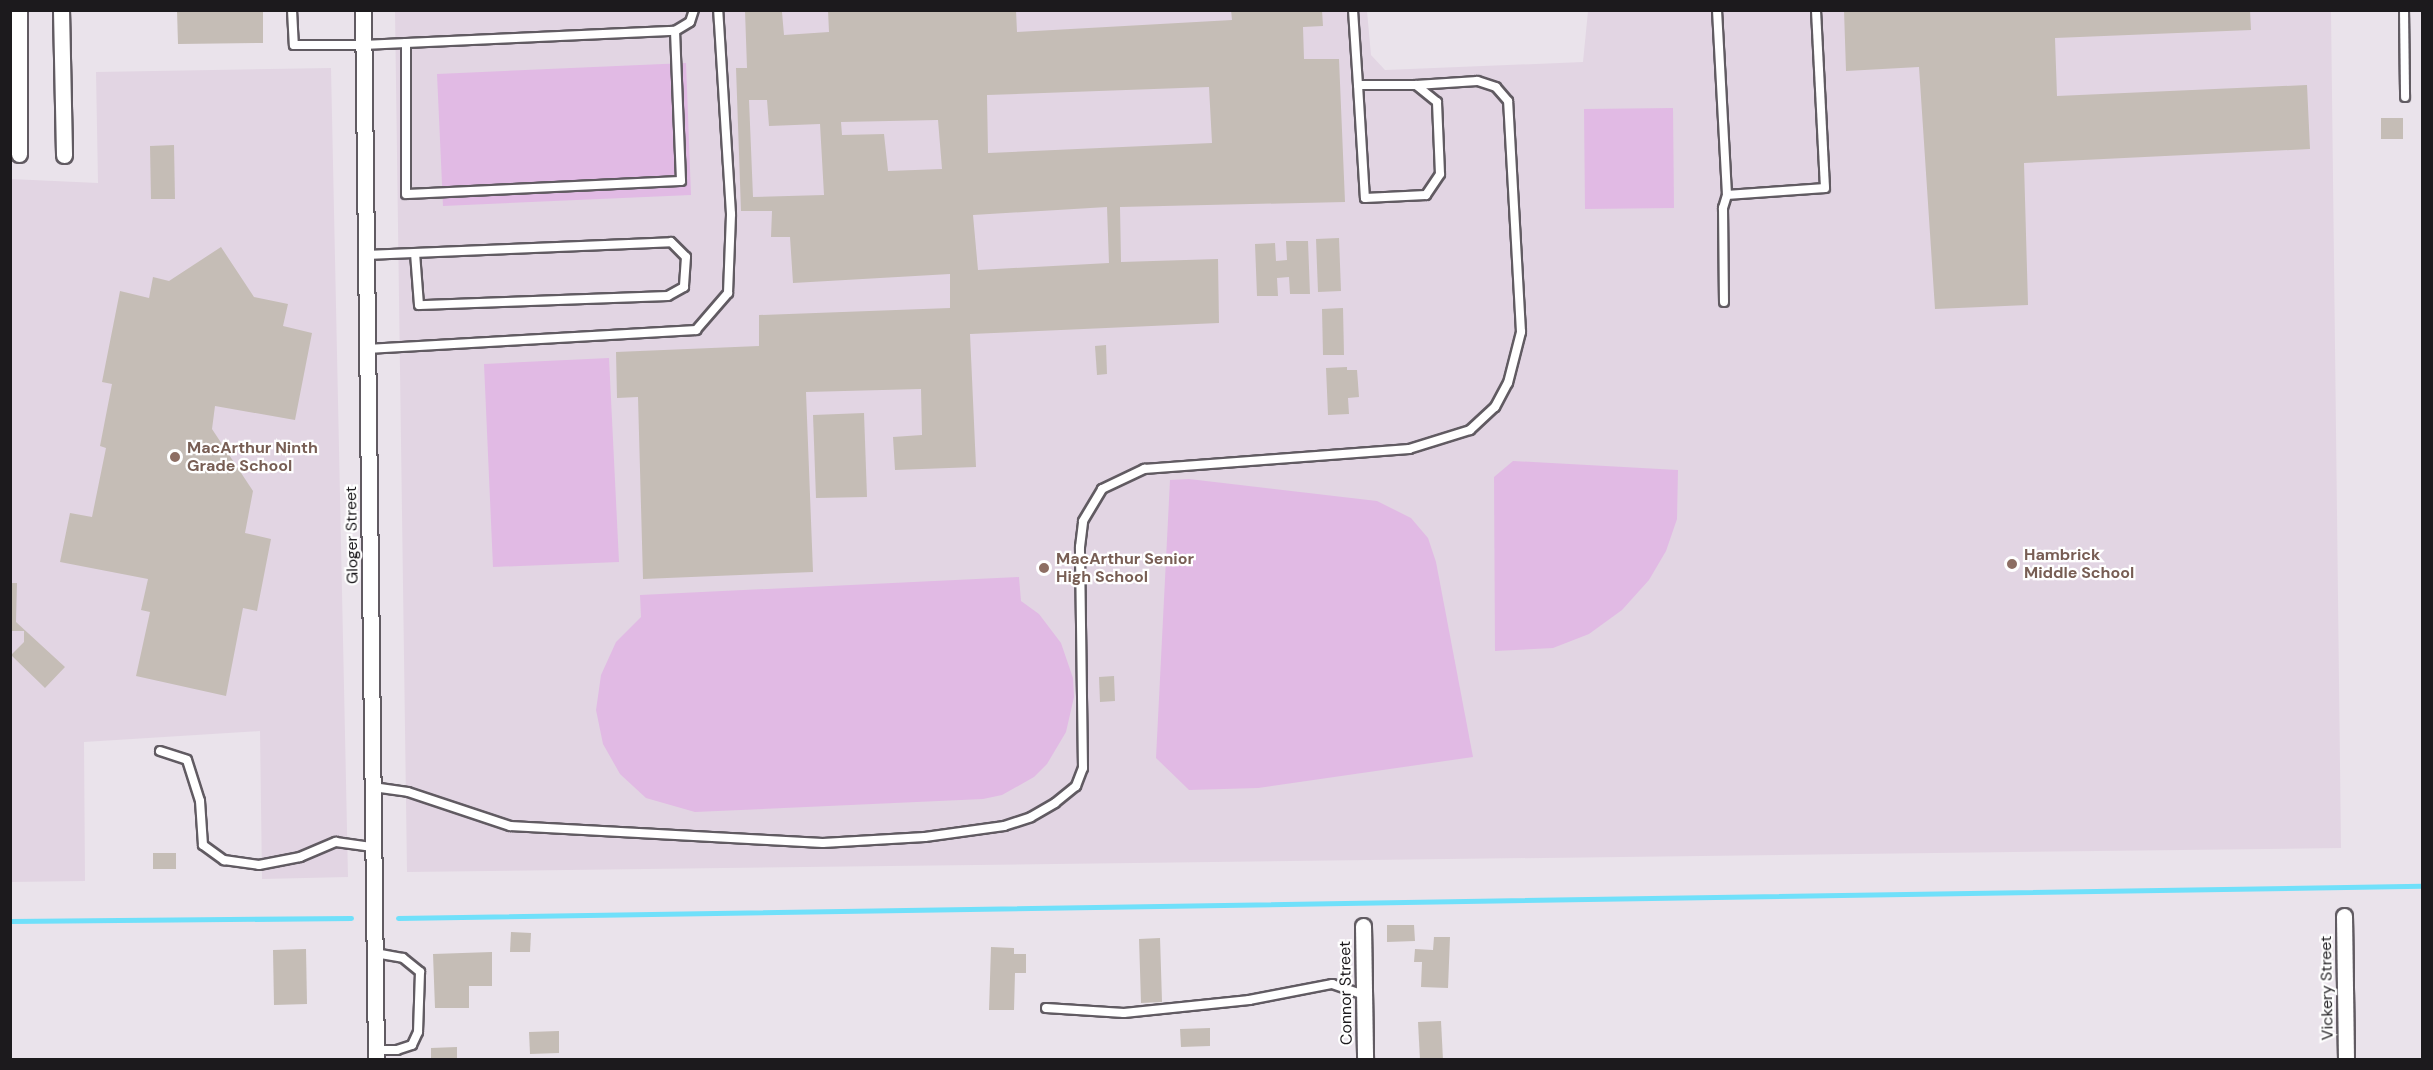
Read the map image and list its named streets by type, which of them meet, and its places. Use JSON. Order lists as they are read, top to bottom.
{
  "streets": {
    "street": ["Gloger Street", "Vickery Street", "Connor Street"]
  },
  "places": ["MacArthur Ninth Grade School", "Hambrick Middle School", "MacArthur Senior High School"]
}
